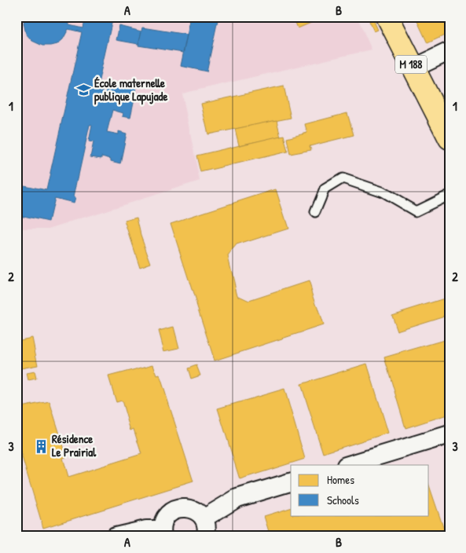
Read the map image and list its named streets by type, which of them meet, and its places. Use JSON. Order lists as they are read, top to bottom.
{
  "streets": {
    "main road": ["M 188"]
  },
  "places": {
    "school or university": ["École maternelle publique Lapujade"],
    "building": ["Résidence Le Prairial"]
  },
  "legend": ["Homes", "Schools"],
  "grid": {
    "columns": ["A", "B"],
    "rows": ["1", "2", "3"]
  }
}
